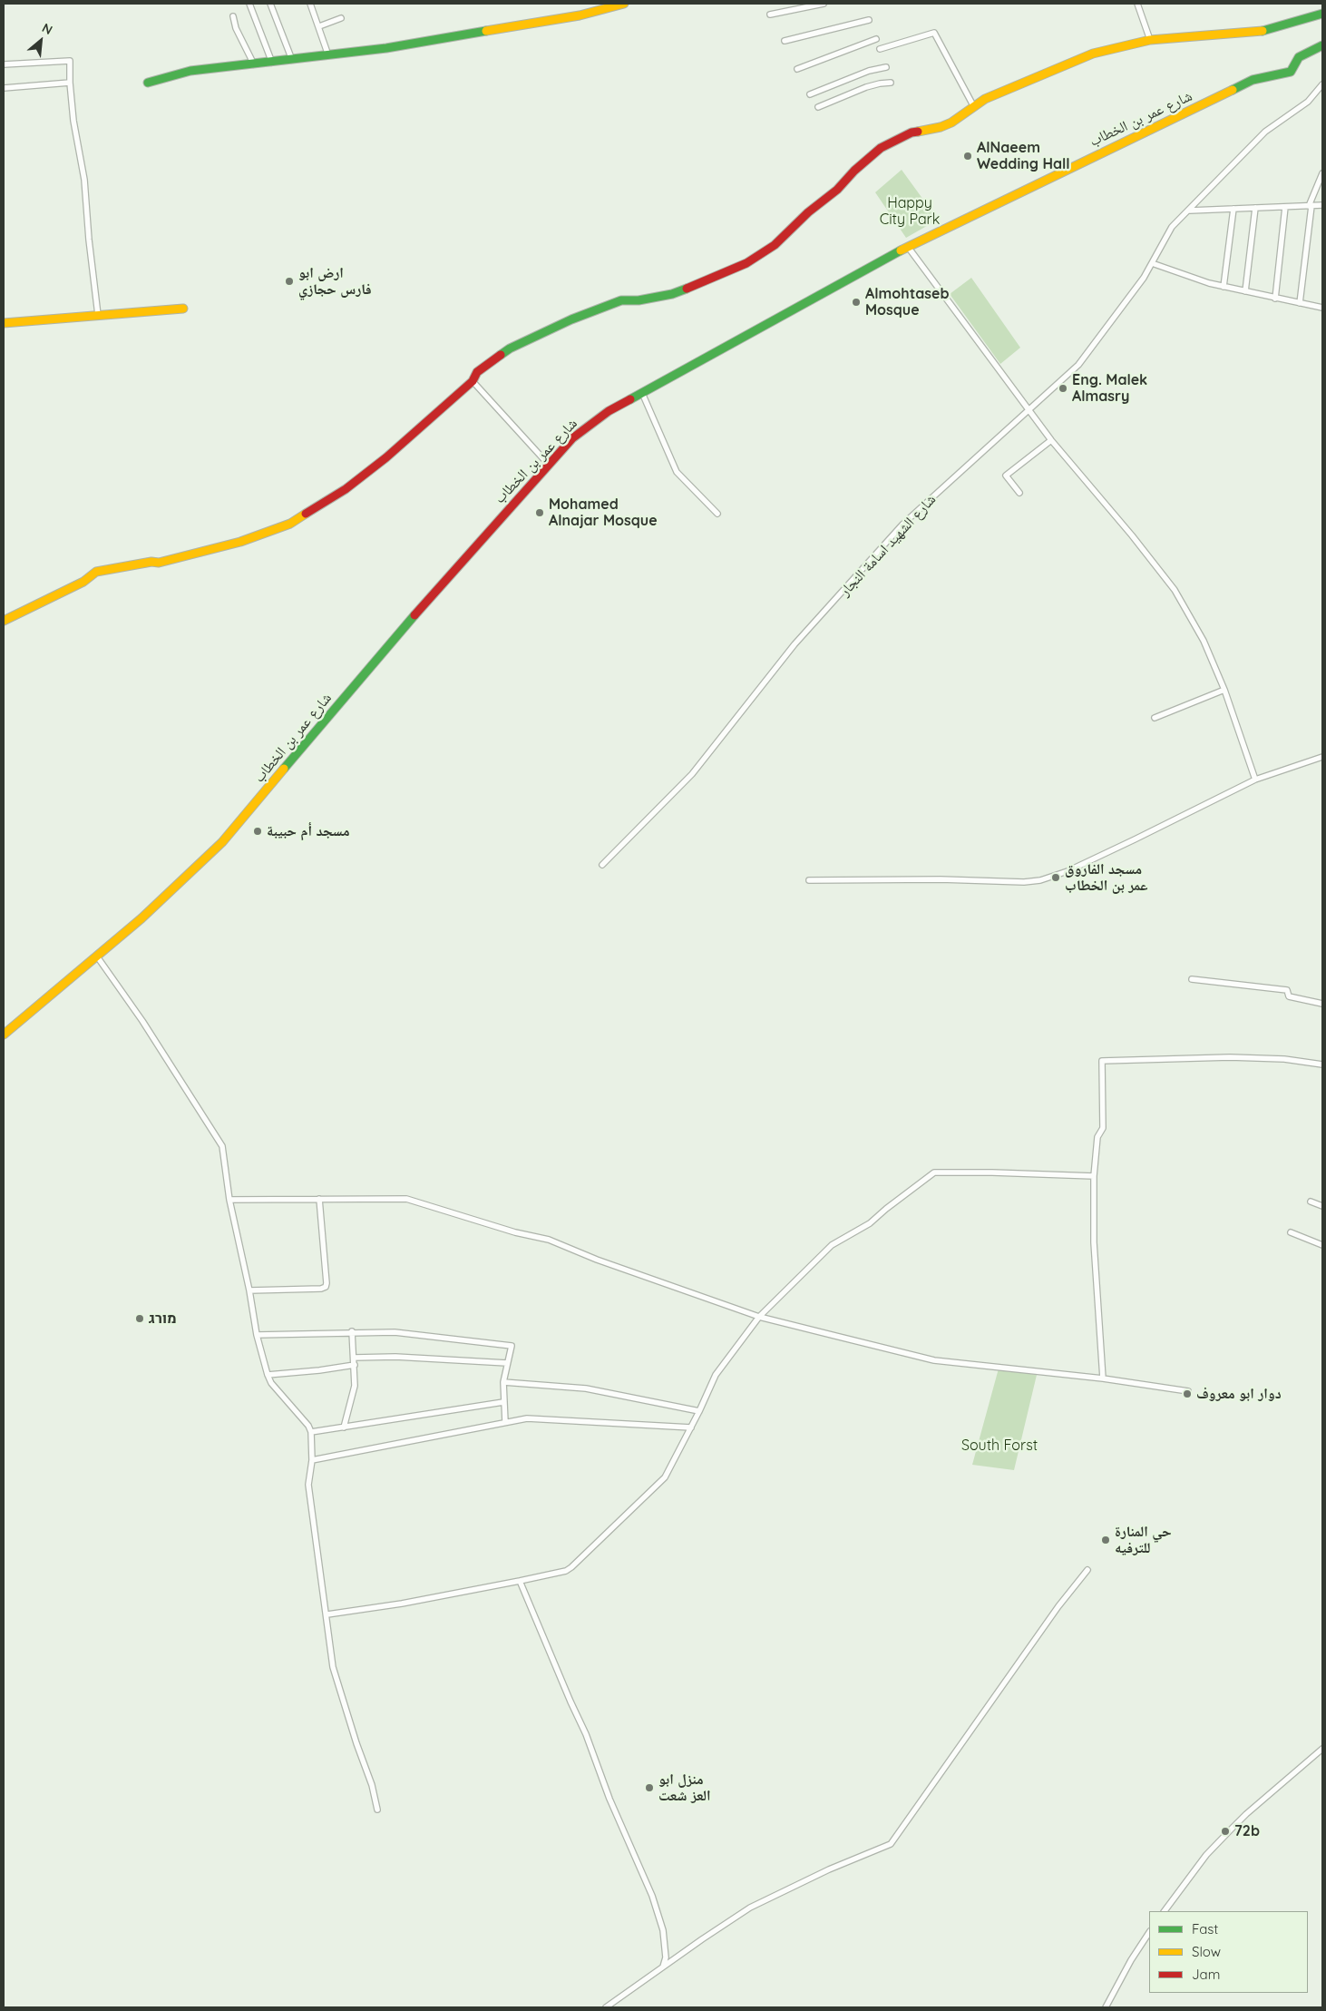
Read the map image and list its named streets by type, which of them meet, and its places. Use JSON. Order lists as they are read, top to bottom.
{
  "streets": {
    "street": ["شارع عمر بن الخطاب", "شارع الشهيد اسامة النجار"]
  },
  "parks": ["Happy City Park", "South Forst"],
  "places": [
    "AlNaeem Wedding Hall",
    "ارض ابو فارس حجازي",
    "Almohtaseb Mosque",
    "Eng. Malek Almasry",
    "Mohamed Alnajar Mosque",
    "مسجد أم حبيبة",
    "مسجد الفاروق عمر بن الخطاب",
    "מורג",
    "دوار ابو معروف",
    "حي المنارة للترفيه",
    "منزل ابو العز شعت",
    "72b"
  ],
  "legend": ["Fast", "Slow", "Jam"],
  "north": "top right"
}
